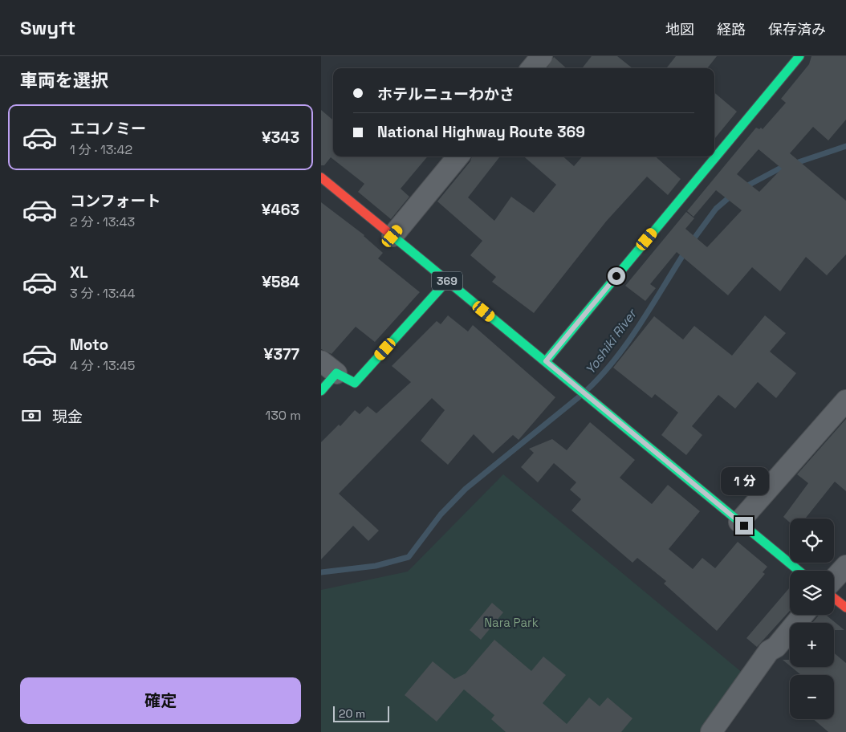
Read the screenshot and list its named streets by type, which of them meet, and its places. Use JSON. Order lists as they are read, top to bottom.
{
  "streets": {
    "main road": ["369"]
  },
  "water": ["Yoshiki River"],
  "parks": ["Nara Park"],
  "scale_bar": "20 m",
  "page": {
    "header": "Swyft",
    "nav": ["地図", "経路", "保存済み"],
    "heading": "車両を選択",
    "banner": ["ホテルニューわかさ", "National Highway Route 369"],
    "list": [
      {
        "name": "エコノミー",
        "note": "1 分 · 13:42",
        "value": "¥343"
      },
      {
        "name": "コンフォート",
        "note": "2 分 · 13:43",
        "value": "¥463"
      },
      {
        "name": "XL",
        "note": "3 分 · 13:44",
        "value": "¥584"
      },
      {
        "name": "Moto",
        "note": "4 分 · 13:45",
        "value": "¥377"
      }
    ],
    "pay": ["現金", "130 m"],
    "bubble": "1 分",
    "map_buttons": ["+", "−"],
    "buttons": "確定",
    "scale": "20 m"
  }
}
